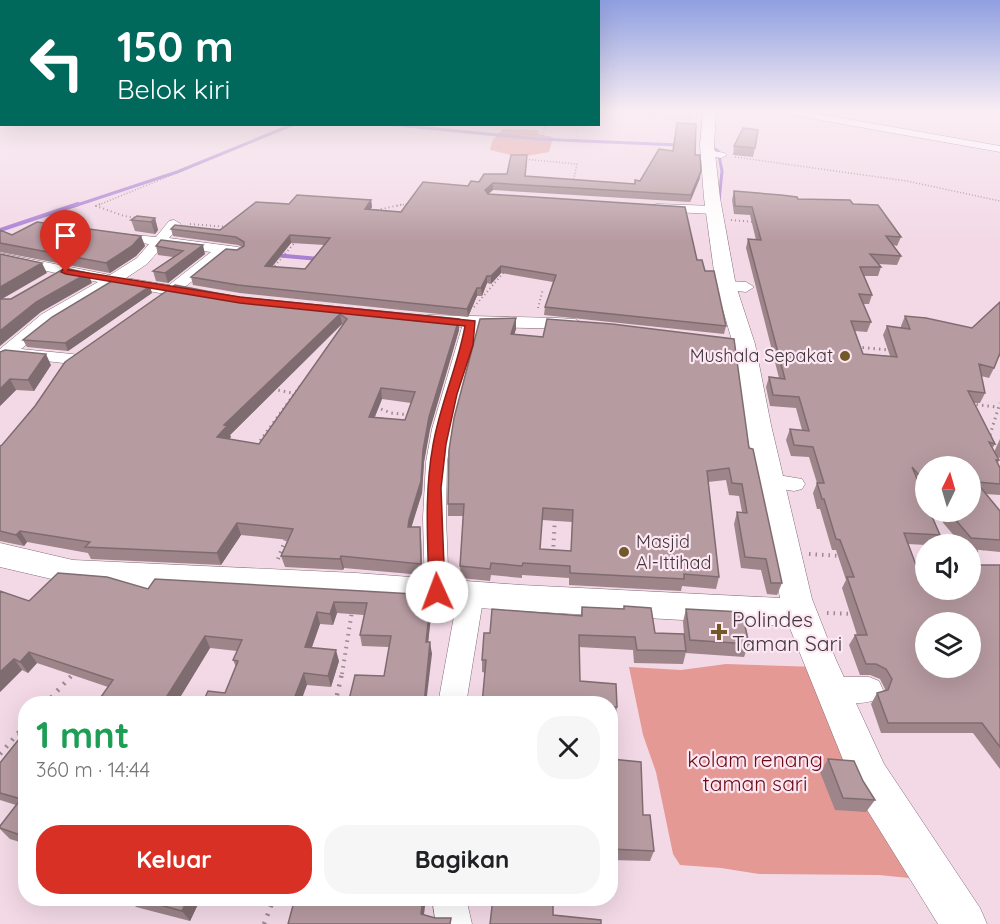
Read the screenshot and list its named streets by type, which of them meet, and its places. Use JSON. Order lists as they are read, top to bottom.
{
  "parks": ["kolam renang taman sari"],
  "places": {
    "other": ["Mushala Sepakat", "Masjid Al-Ittihad"],
    "health": ["Polindes Taman Sari"]
  },
  "north": "top",
  "page": {
    "turn": ["150 m", "Belok kiri"],
    "heading": ["1 mnt", "360 m · 14:44"],
    "buttons": ["Keluar", "Bagikan"]
  }
}
